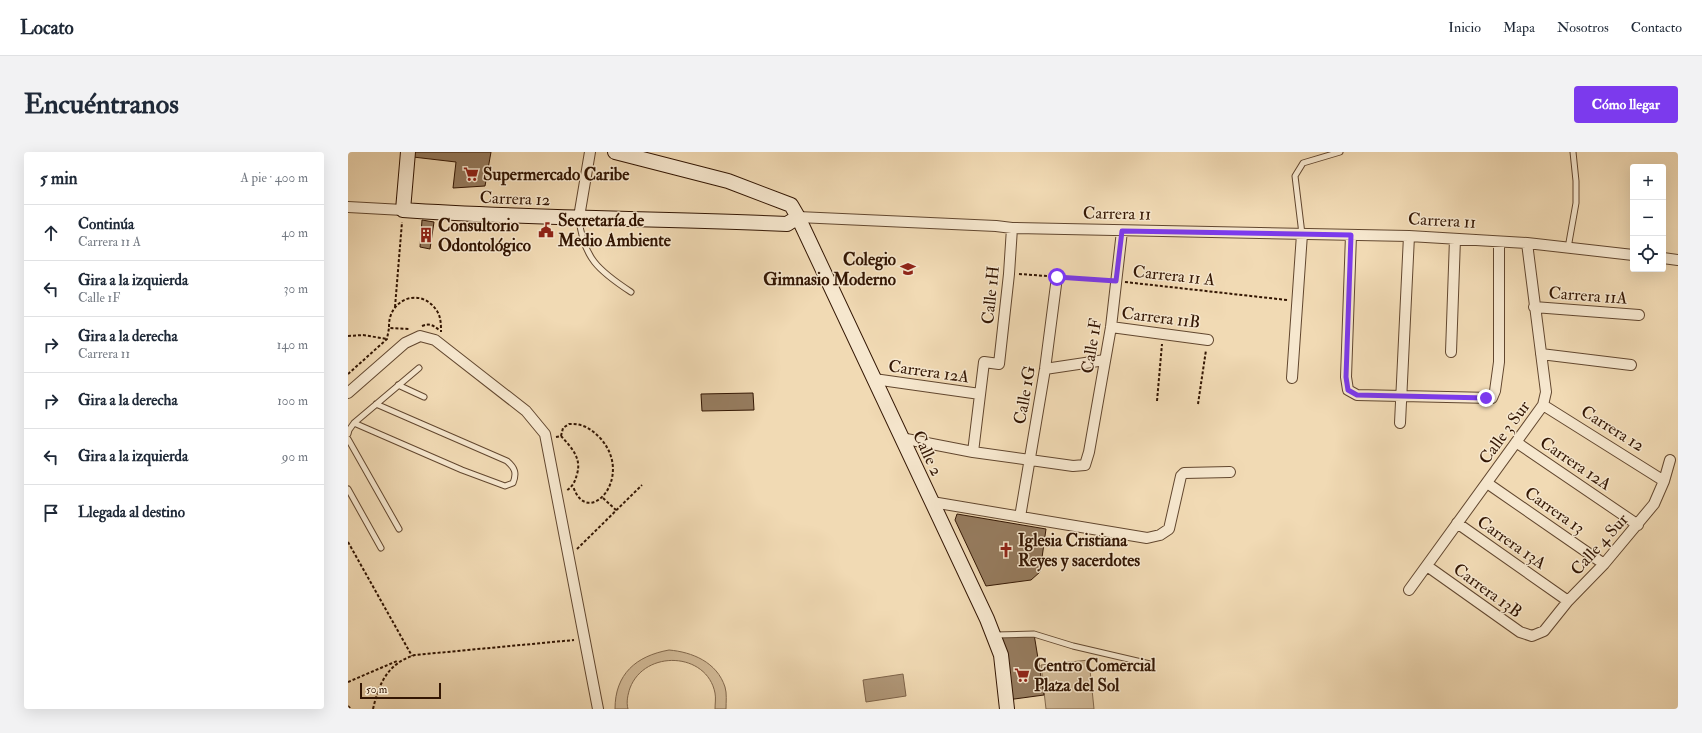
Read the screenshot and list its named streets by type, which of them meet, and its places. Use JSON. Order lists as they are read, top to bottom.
{
  "streets": {
    "main road": ["Carrera 12", "Calle 2"],
    "street": [
      "Carrera 11",
      "Calle 1H",
      "Carrera 11A",
      "Carrera 11B",
      "Calle 1F",
      "Carrera 12A",
      "Calle 1G",
      "Calle 3 Sur",
      "Carrera 13",
      "Carrera 13A",
      "Calle 4 Sur",
      "Carrera 13B"
    ],
    "path": ["Carrera 11 A"]
  },
  "crossings": [
    ["Carrera 12", "Carrera 11"],
    ["Carrera 12", "Calle 3 Sur"],
    ["Carrera 12", "Calle 2"],
    ["Carrera 12", "Calle 4 Sur"],
    ["Carrera 11", "Calle 1H"],
    ["Carrera 11", "Calle 1F"],
    ["Carrera 11", "Calle 3 Sur"],
    ["Carrera 11", "Calle 2"],
    ["Carrera 11 A", "Calle 1H"],
    ["Carrera 11 A", "Calle 1F"],
    ["Carrera 11 A", "Calle 1G"],
    ["Calle 1H", "Carrera 12A"],
    ["Carrera 11A", "Calle 3 Sur"],
    ["Carrera 11B", "Calle 1F"],
    ["Calle 1F", "Calle 1G"],
    ["Carrera 12A", "Calle 3 Sur"],
    ["Carrera 12A", "Calle 2"],
    ["Carrera 12A", "Calle 4 Sur"],
    ["Calle 3 Sur", "Carrera 13"],
    ["Calle 3 Sur", "Carrera 13A"],
    ["Calle 3 Sur", "Carrera 13B"],
    ["Carrera 13", "Calle 4 Sur"],
    ["Carrera 13A", "Calle 4 Sur"],
    ["Calle 4 Sur", "Carrera 13B"]
  ],
  "places": {
    "supermarket": ["Supermercado Caribe", "Centro Comercial Plaza del Sol"],
    "public building": ["Secretaría de Medio Ambiente"],
    "building": ["Consultorio Odontológico"],
    "school or university": ["Colegio Gimnasio Moderno"],
    "church": ["Iglesia Cristiana Reyes y sacerdotes"]
  },
  "scale_bar": "50 m",
  "page": {
    "header": "Locato",
    "nav": [
      "Inicio",
      "Mapa",
      "Nosotros",
      "Contacto"
    ],
    "buttons": "Cómo llegar",
    "title": "Encuéntranos",
    "heading": ["5 min", "A pie · 400 m"],
    "map_buttons": ["+", "−"],
    "list": [
      ["Continúa", "Carrera 11 A", "40 m"],
      ["Gira a la izquierda", "Calle 1F", "30 m"],
      ["Gira a la derecha", "Carrera 11", "140 m"],
      ["Gira a la derecha", "100 m"],
      ["Gira a la izquierda", "90 m"],
      "Llegada al destino"
    ],
    "scale": "50 m"
  }
}
